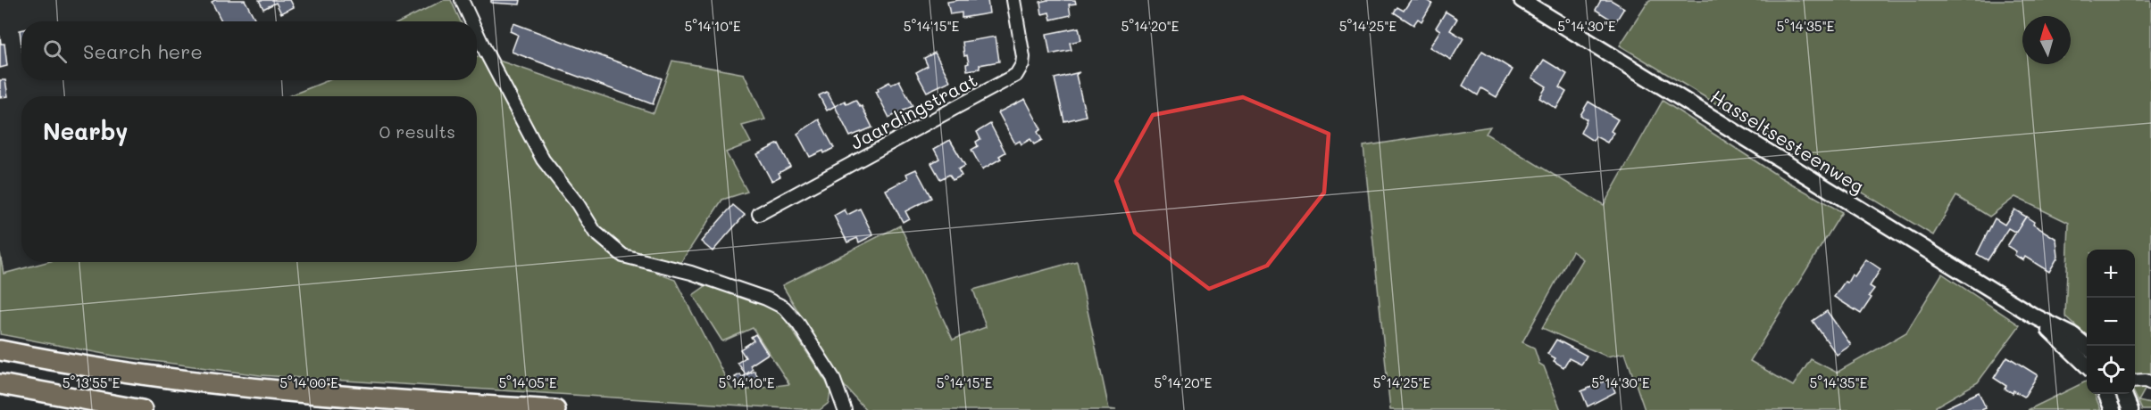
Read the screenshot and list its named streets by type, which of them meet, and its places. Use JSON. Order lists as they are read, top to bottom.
{
  "streets": {
    "street": ["Jaardingstraat", "Hasseltsesteenweg"]
  },
  "north": "top",
  "page": {
    "search": "Search here",
    "heading": ["Nearby", "0 results"],
    "map_buttons": ["+", "−"]
  },
  "coordinates": [
    "5°14'10\"E",
    "5°14'15\"E",
    "5°14'20\"E",
    "5°14'25\"E",
    "5°14'30\"E",
    "5°14'35\"E",
    "5°13'55\"E",
    "5°14'00\"E",
    "5°14'05\"E"
  ]
}
